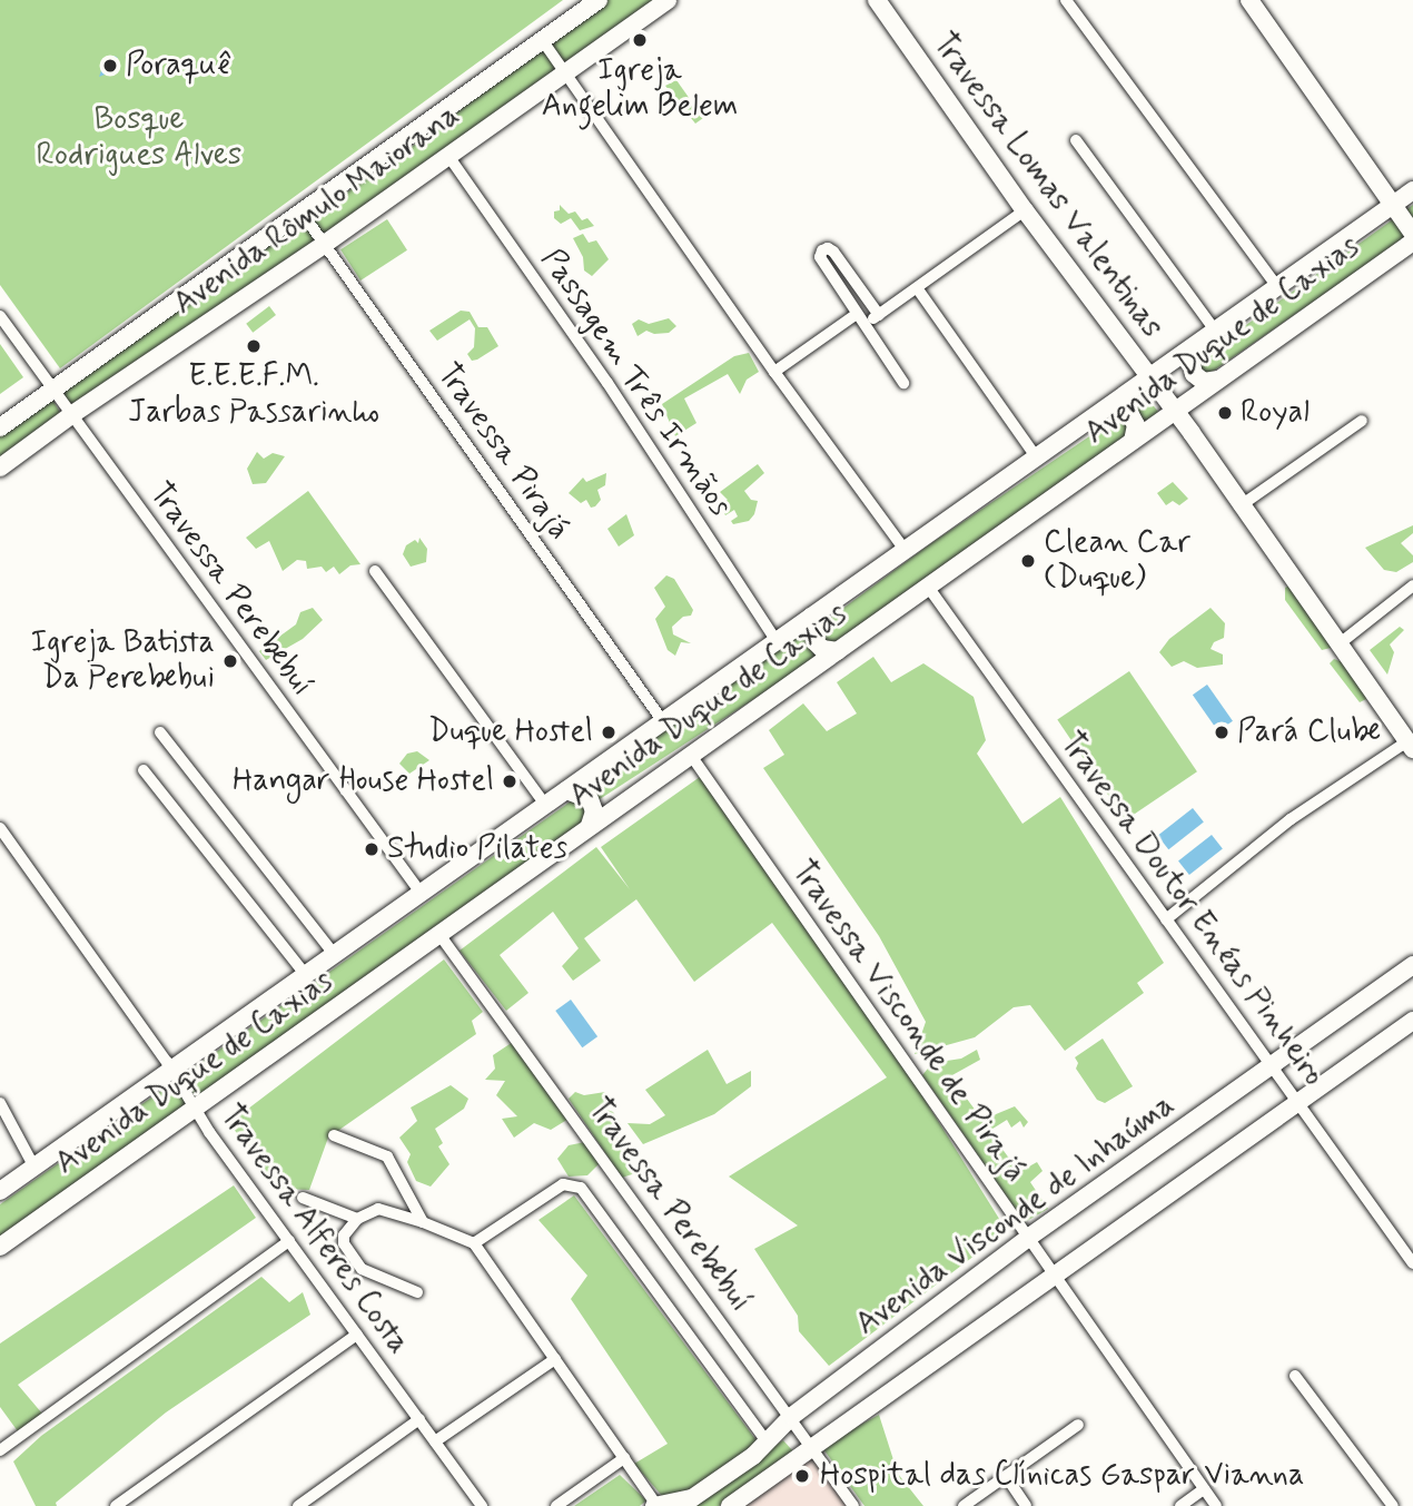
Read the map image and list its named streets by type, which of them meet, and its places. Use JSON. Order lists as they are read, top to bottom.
{
  "streets": {
    "street": [
      "Travessa Lomas Valentinas",
      "Avenida Rômulo Maiorana",
      "Avenida Duque de Caxias",
      "Passagem Três Irmãos",
      "Travessa Pirajá",
      "Travessa Perebebuí",
      "Travessa Doutor Enéas Pinheiro",
      "Travessa Visconde de Pirajá",
      "Avenida Visconde de Inhaúma",
      "Travessa Alferes Costa"
    ]
  },
  "crossings": [
    ["Travessa Lomas Valentinas", "Avenida Duque de Caxias"],
    ["Avenida Rômulo Maiorana", "Passagem Três Irmãos"],
    ["Avenida Rômulo Maiorana", "Travessa Pirajá"],
    ["Avenida Rômulo Maiorana", "Travessa Perebebuí"],
    ["Avenida Duque de Caxias", "Passagem Três Irmãos"],
    ["Avenida Duque de Caxias", "Travessa Pirajá"],
    ["Avenida Duque de Caxias", "Travessa Perebebuí"],
    ["Avenida Duque de Caxias", "Travessa Doutor Enéas Pinheiro"],
    ["Avenida Duque de Caxias", "Travessa Visconde de Pirajá"],
    ["Avenida Duque de Caxias", "Travessa Alferes Costa"],
    ["Travessa Perebebuí", "Avenida Visconde de Inhaúma"],
    ["Travessa Doutor Enéas Pinheiro", "Avenida Visconde de Inhaúma"],
    ["Travessa Visconde de Pirajá", "Avenida Visconde de Inhaúma"]
  ],
  "parks": ["Bosque Rodrigues Alves"],
  "places": [
    "Igreja Angelim Belem",
    "Poraquê",
    "E.E.E.F.M. Jarbas Passarinho",
    "Royal",
    "Clean Car (Duque)",
    "Igreja Batista Da Perebebui",
    "Duque Hostel",
    "Pará Clube",
    "Hangar House Hostel",
    "Studio Pilates",
    "Hospital das Clínicas Gaspar Vianna"
  ]
}
